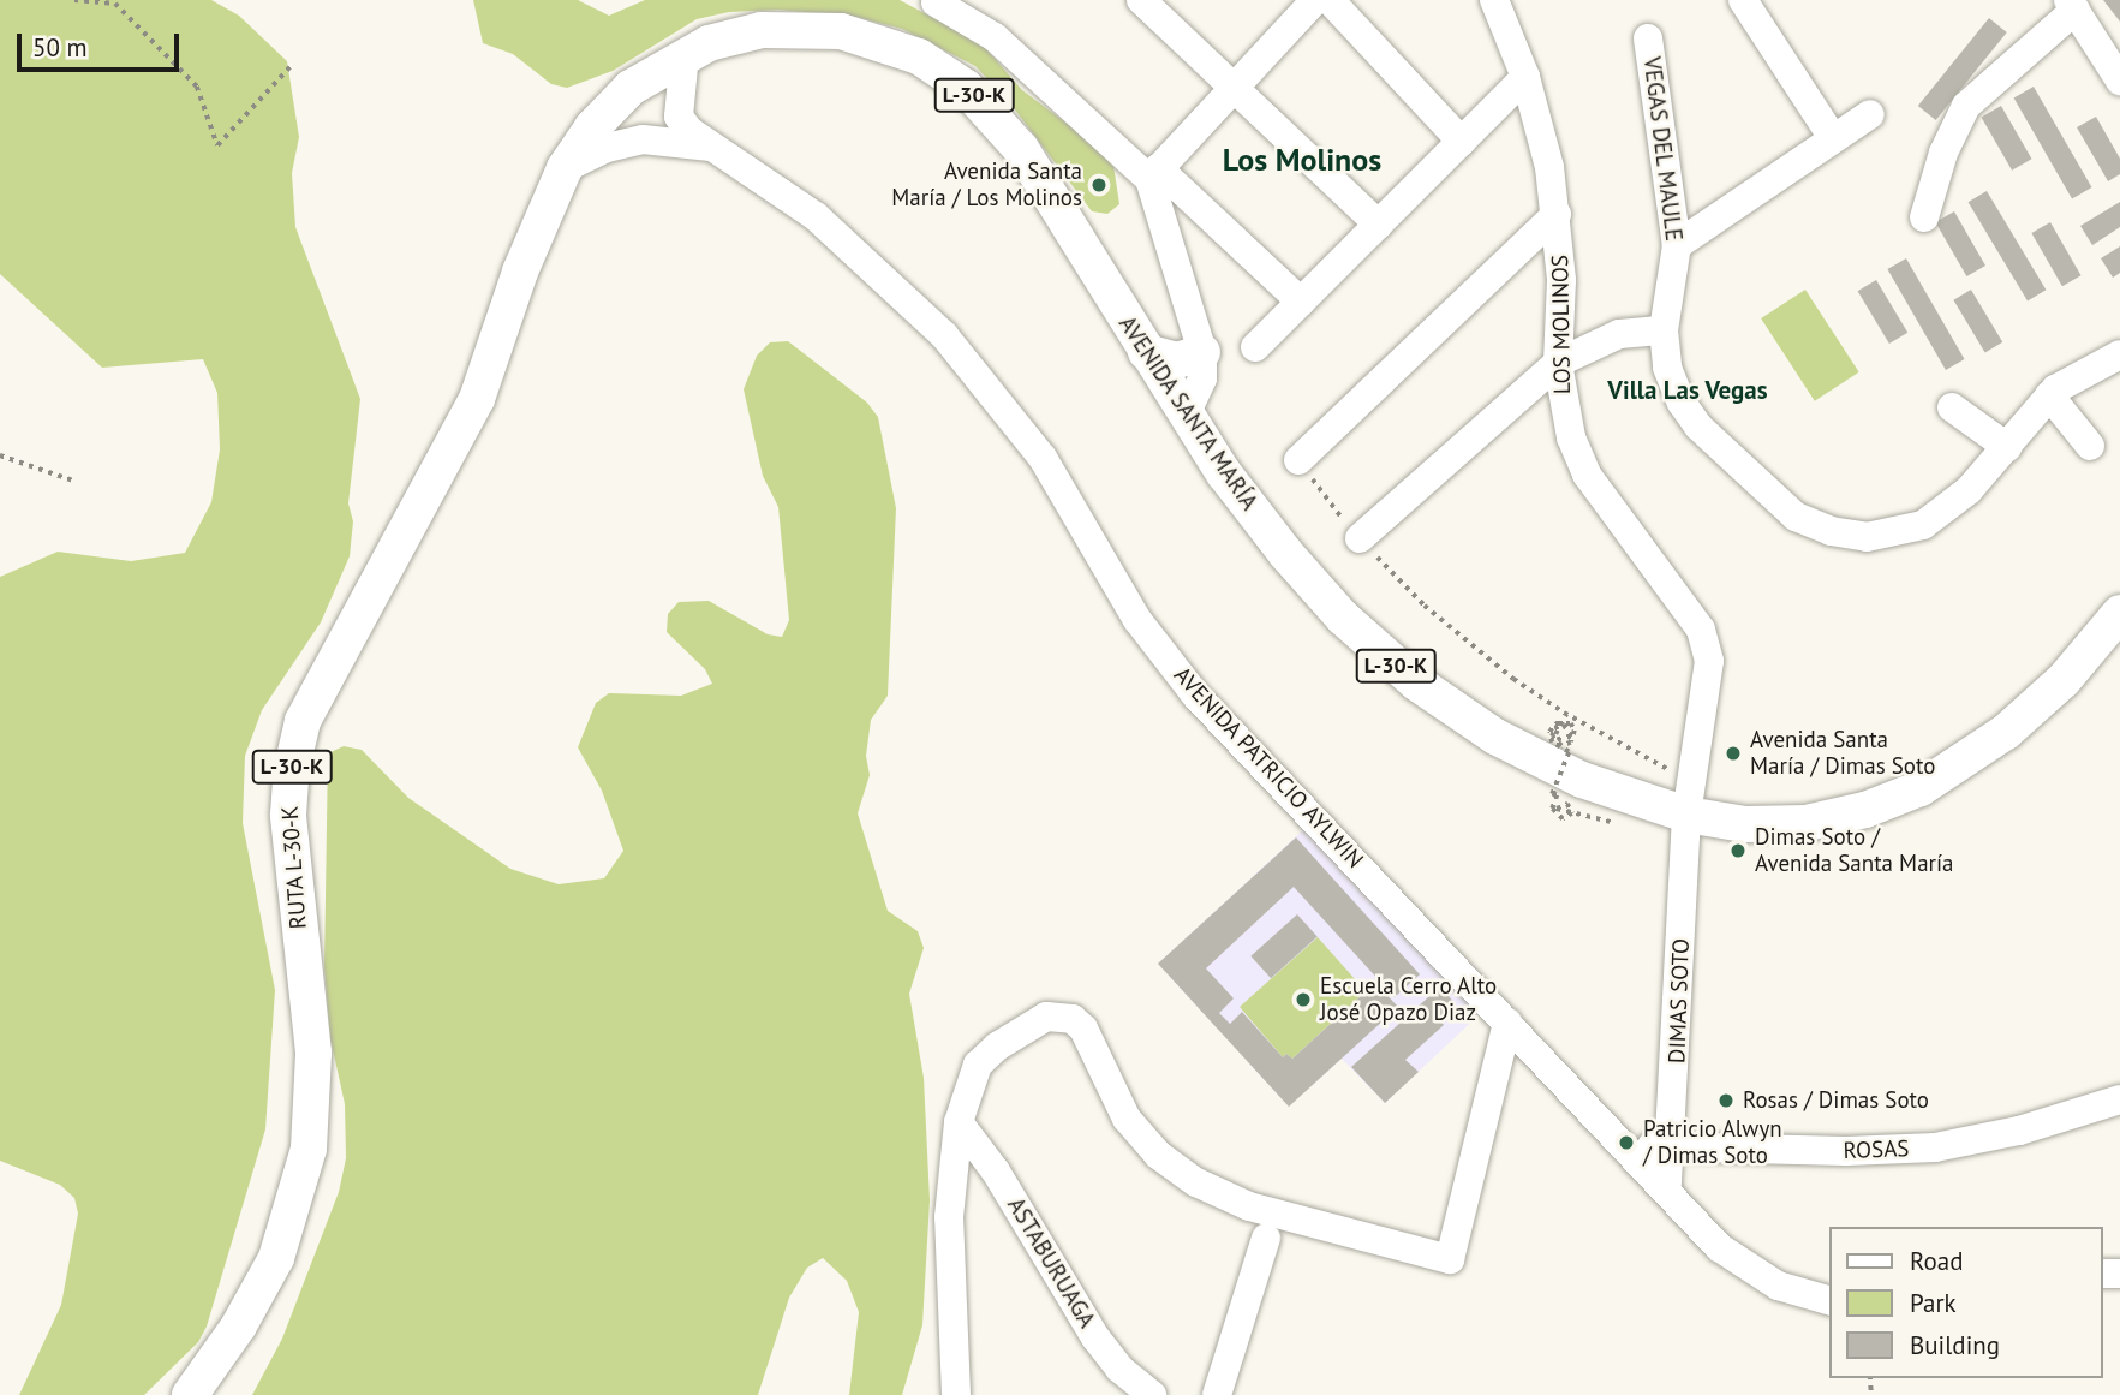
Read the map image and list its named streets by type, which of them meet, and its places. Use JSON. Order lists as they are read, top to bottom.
{
  "streets": {
    "main road": ["L-30-K", "AVENIDA SANTA MARÍA", "RUTA L-30-K"],
    "street": [
      "VEGAS DEL MAULE",
      "LOS MOLINOS",
      "AVENIDA PATRICIO AYLWIN",
      "DIMAS SOTO",
      "ROSAS",
      "ASTABURUAGA"
    ]
  },
  "crossings": [
    ["LOS MOLINOS", "AVENIDA SANTA MARÍA"],
    ["LOS MOLINOS", "DIMAS SOTO"],
    ["AVENIDA SANTA MARÍA", "AVENIDA PATRICIO AYLWIN"],
    ["AVENIDA SANTA MARÍA", "RUTA L-30-K"],
    ["AVENIDA SANTA MARÍA", "DIMAS SOTO"],
    ["AVENIDA PATRICIO AYLWIN", "RUTA L-30-K"],
    ["AVENIDA PATRICIO AYLWIN", "DIMAS SOTO"],
    ["AVENIDA PATRICIO AYLWIN", "ROSAS"],
    ["DIMAS SOTO", "ROSAS"]
  ],
  "districts": ["Los Molinos", "Villa Las Vegas"],
  "places": [
    "Avenida Santa María / Los Molinos",
    "Avenida Santa María / Dimas Soto",
    "Dimas Soto / Avenida Santa María",
    "Escuela Cerro Alto José Opazo Diaz",
    "Rosas / Dimas Soto",
    "Patricio Alwyn / Dimas Soto"
  ],
  "legend": ["Road", "Park", "Building"],
  "scale_bar": "50 m"
}
